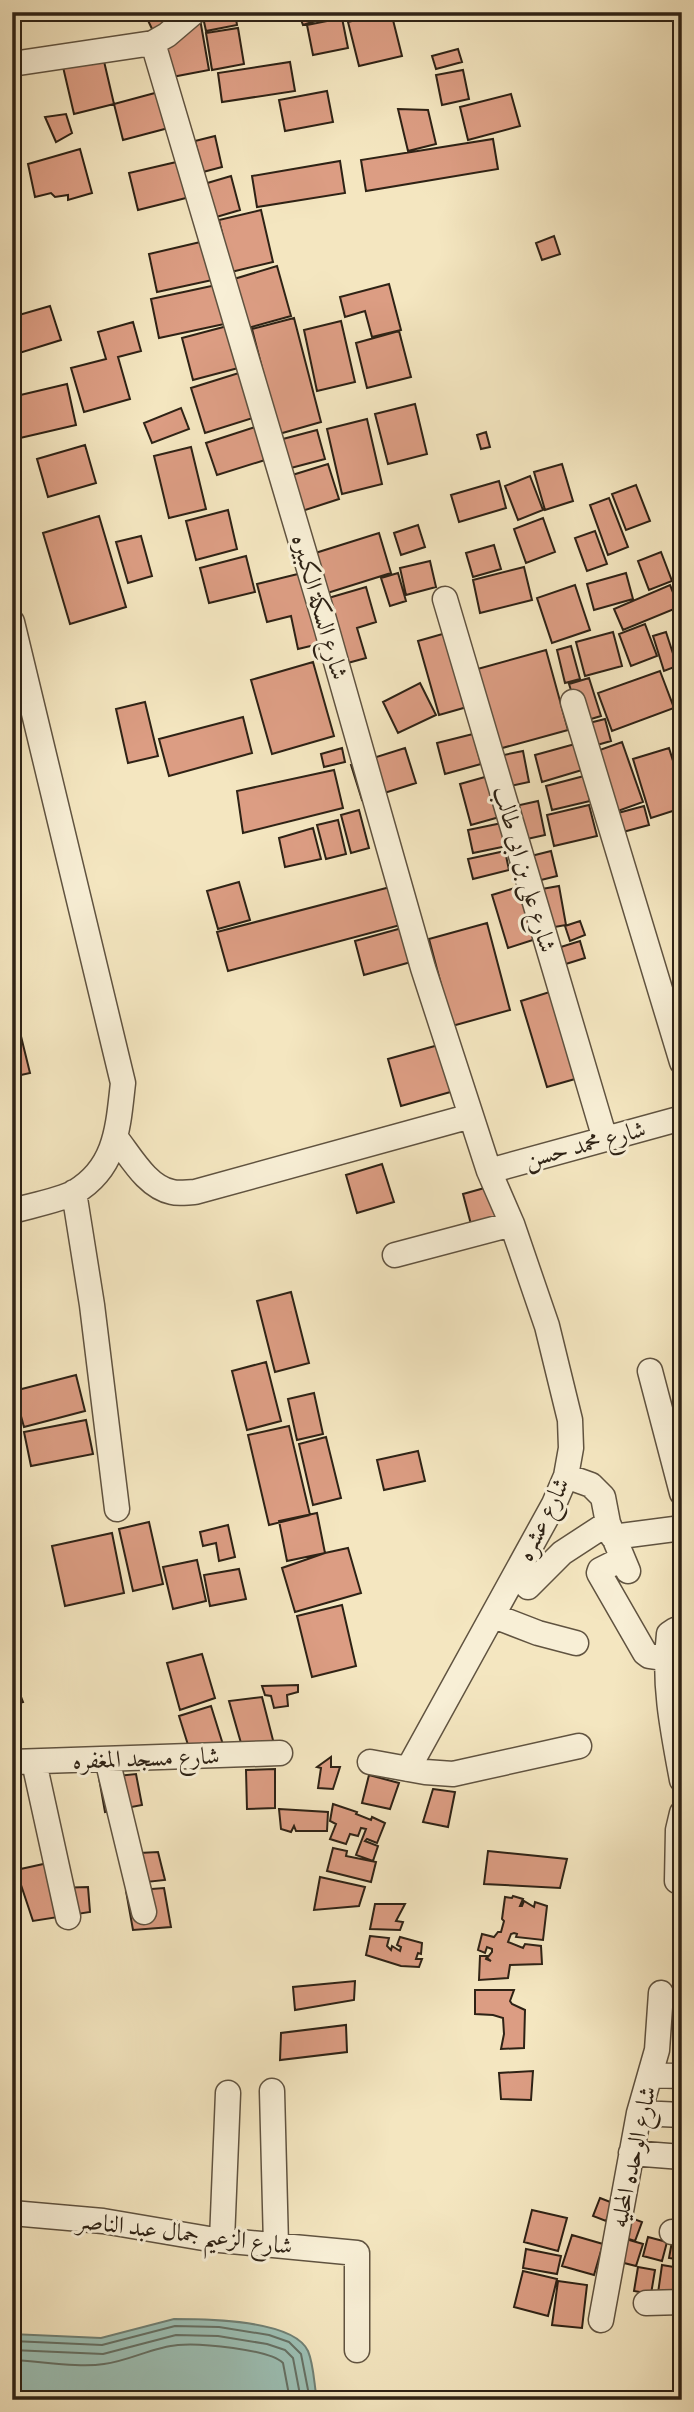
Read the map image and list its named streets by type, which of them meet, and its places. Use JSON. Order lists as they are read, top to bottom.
{
  "streets": {
    "street": [
      "شارع السكة الكبيره",
      "شارع على بن ابى طالب",
      "شارع محمد حسن",
      "شارع عشره",
      "شارع مسجد المغفره",
      "شارع الوحده المحليه",
      "شارع الزعيم جمال عبد الناصر"
    ]
  },
  "crossings": [
    ["شارع السكة الكبيره", "شارع محمد حسن"],
    ["شارع السكة الكبيره", "شارع عشره"],
    ["شارع على بن ابى طالب", "شارع محمد حسن"],
    ["شارع محمد حسن", "شارع عشره"]
  ]
}
